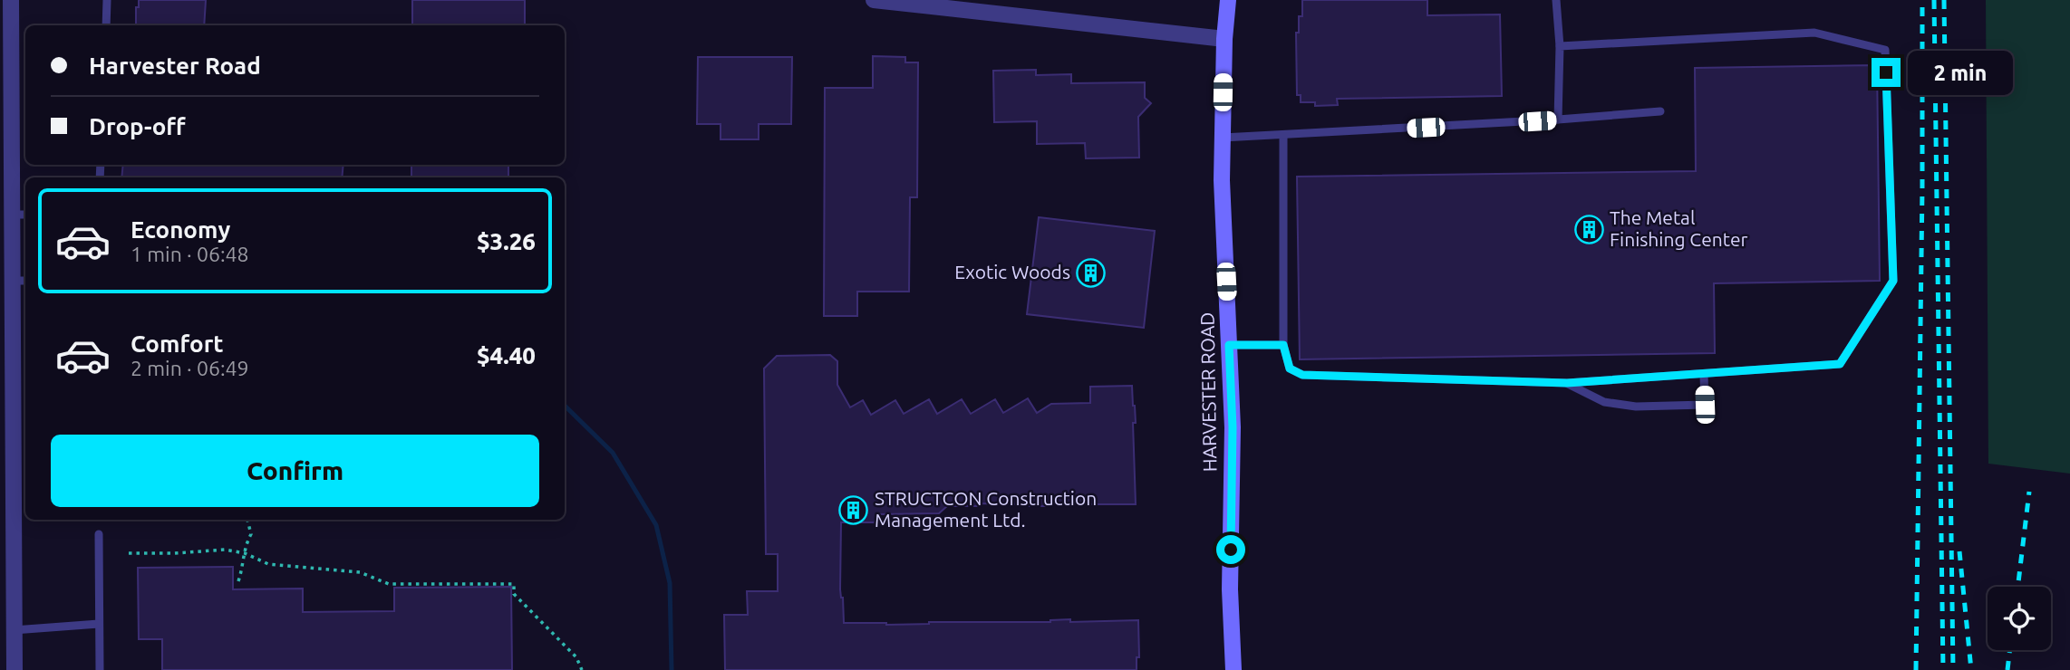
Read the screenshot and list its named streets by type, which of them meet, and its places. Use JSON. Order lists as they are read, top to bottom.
{
  "streets": {
    "main road": ["HARVESTER ROAD"]
  },
  "places": {
    "building": ["The Metal Finishing Center", "Exotic Woods", "STRUCTCON Construction Management Ltd."]
  },
  "page": {
    "banner": ["Harvester Road", "Drop-off"],
    "bubble": "2 min",
    "list": [
      {
        "name": "Economy",
        "note": "1 min · 06:48",
        "value": "$3.26"
      },
      {
        "name": "Comfort",
        "note": "2 min · 06:49",
        "value": "$4.40"
      }
    ],
    "buttons": "Confirm"
  }
}
